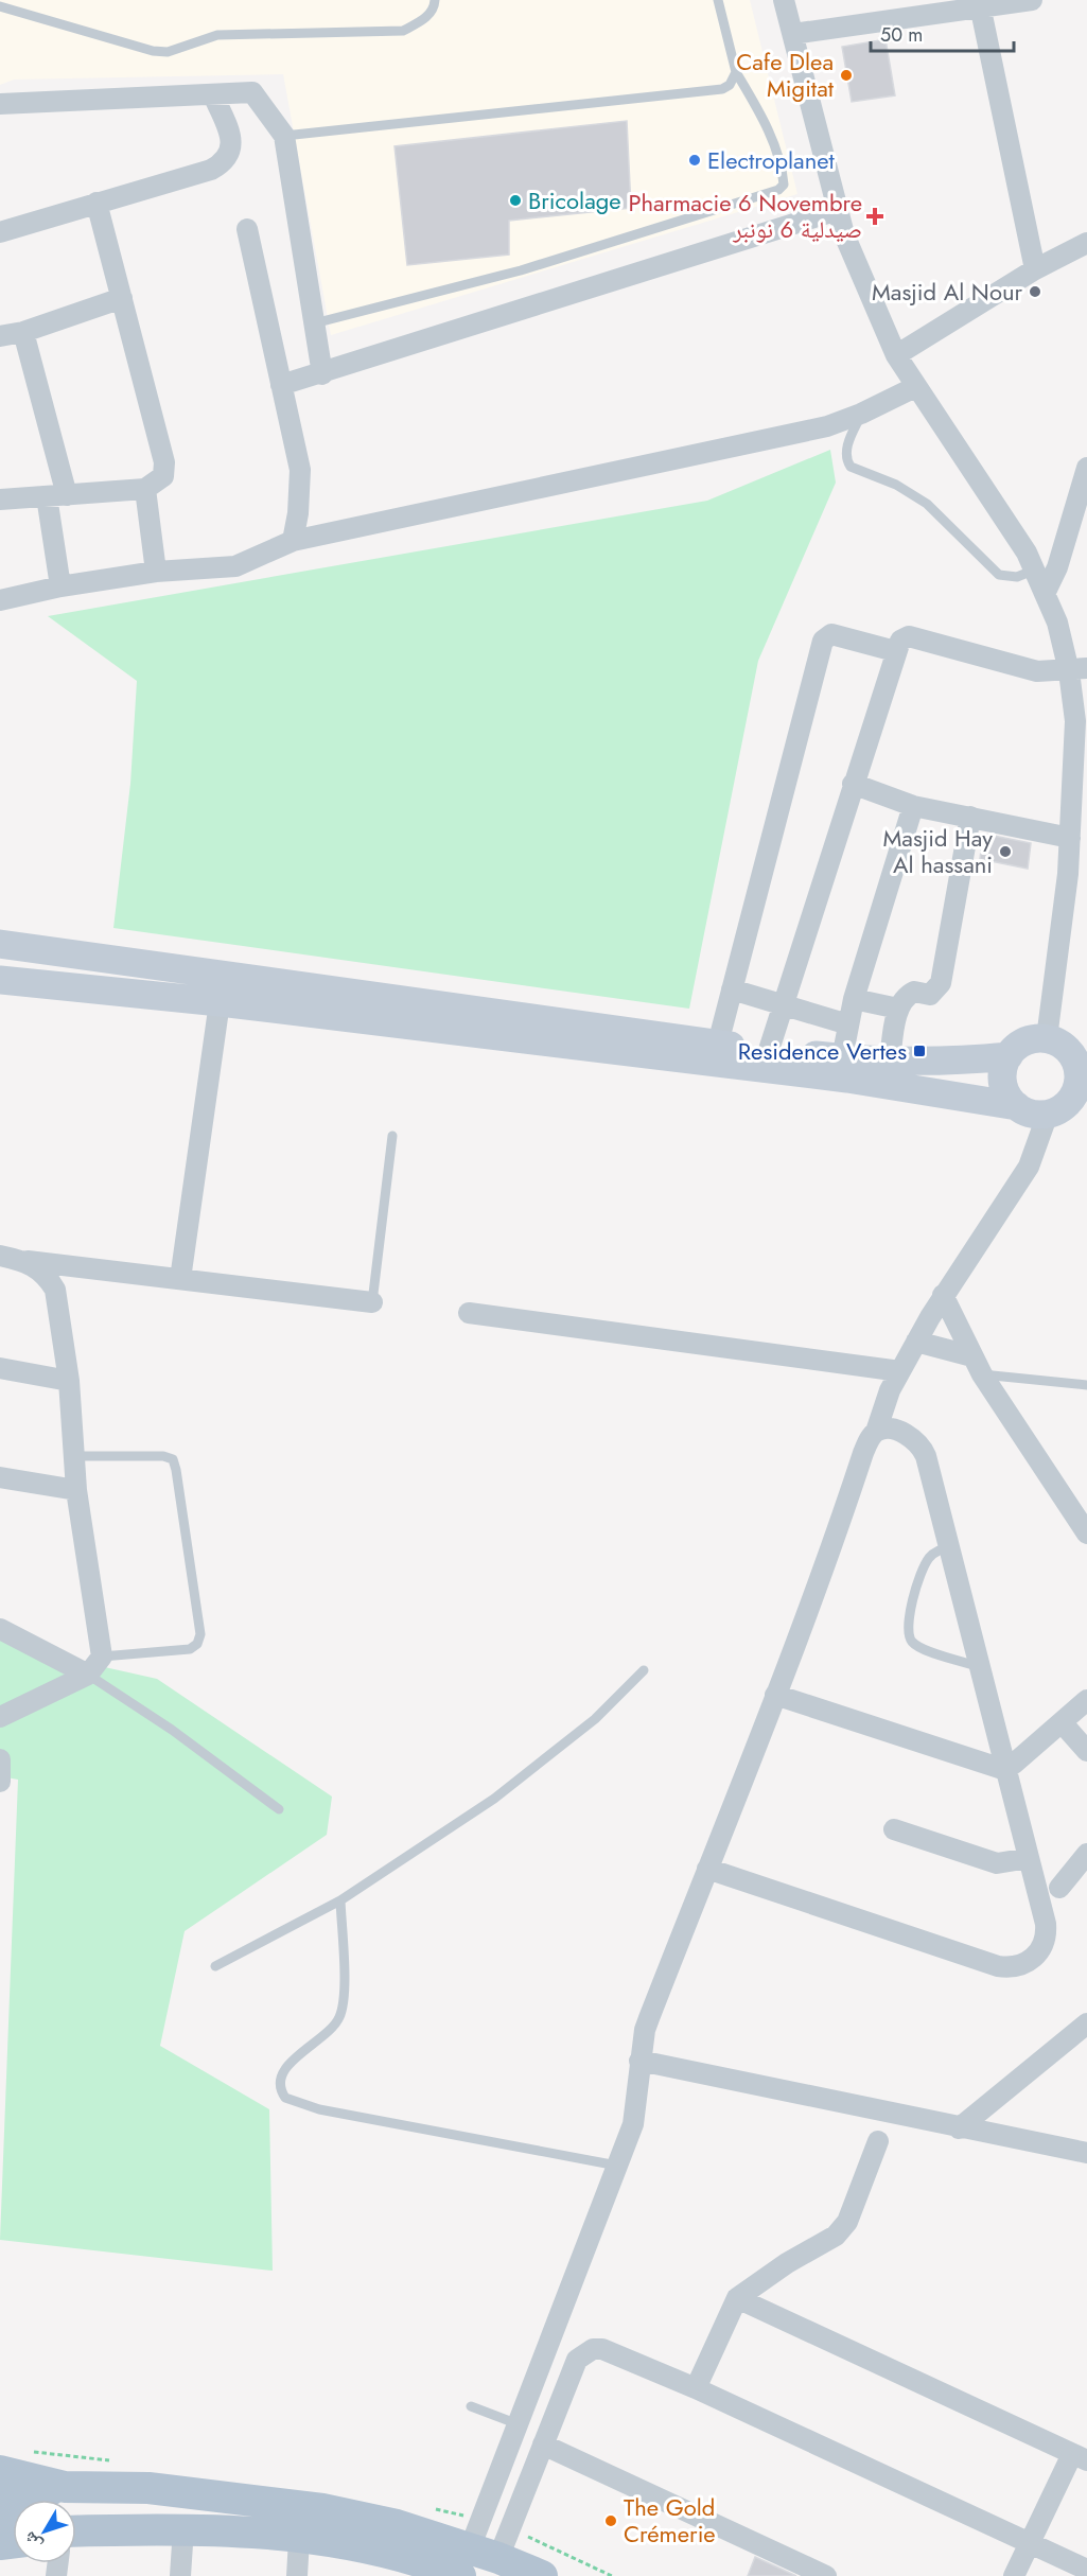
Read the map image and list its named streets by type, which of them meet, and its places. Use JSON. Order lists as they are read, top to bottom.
{
  "places": {
    "other": [
      "Cafe Dlea Migitat",
      "Electroplanet",
      "Bricolage",
      "Masjid Al Nour",
      "Masjid Hay Al hassani",
      "The Gold Crémerie"
    ],
    "health": ["Pharmacie 6 Novembre صيدلية 6 نونبر"],
    "transit": ["Residence Vertes"]
  },
  "scale_bar": "50 m",
  "north": "bottom left"
}
